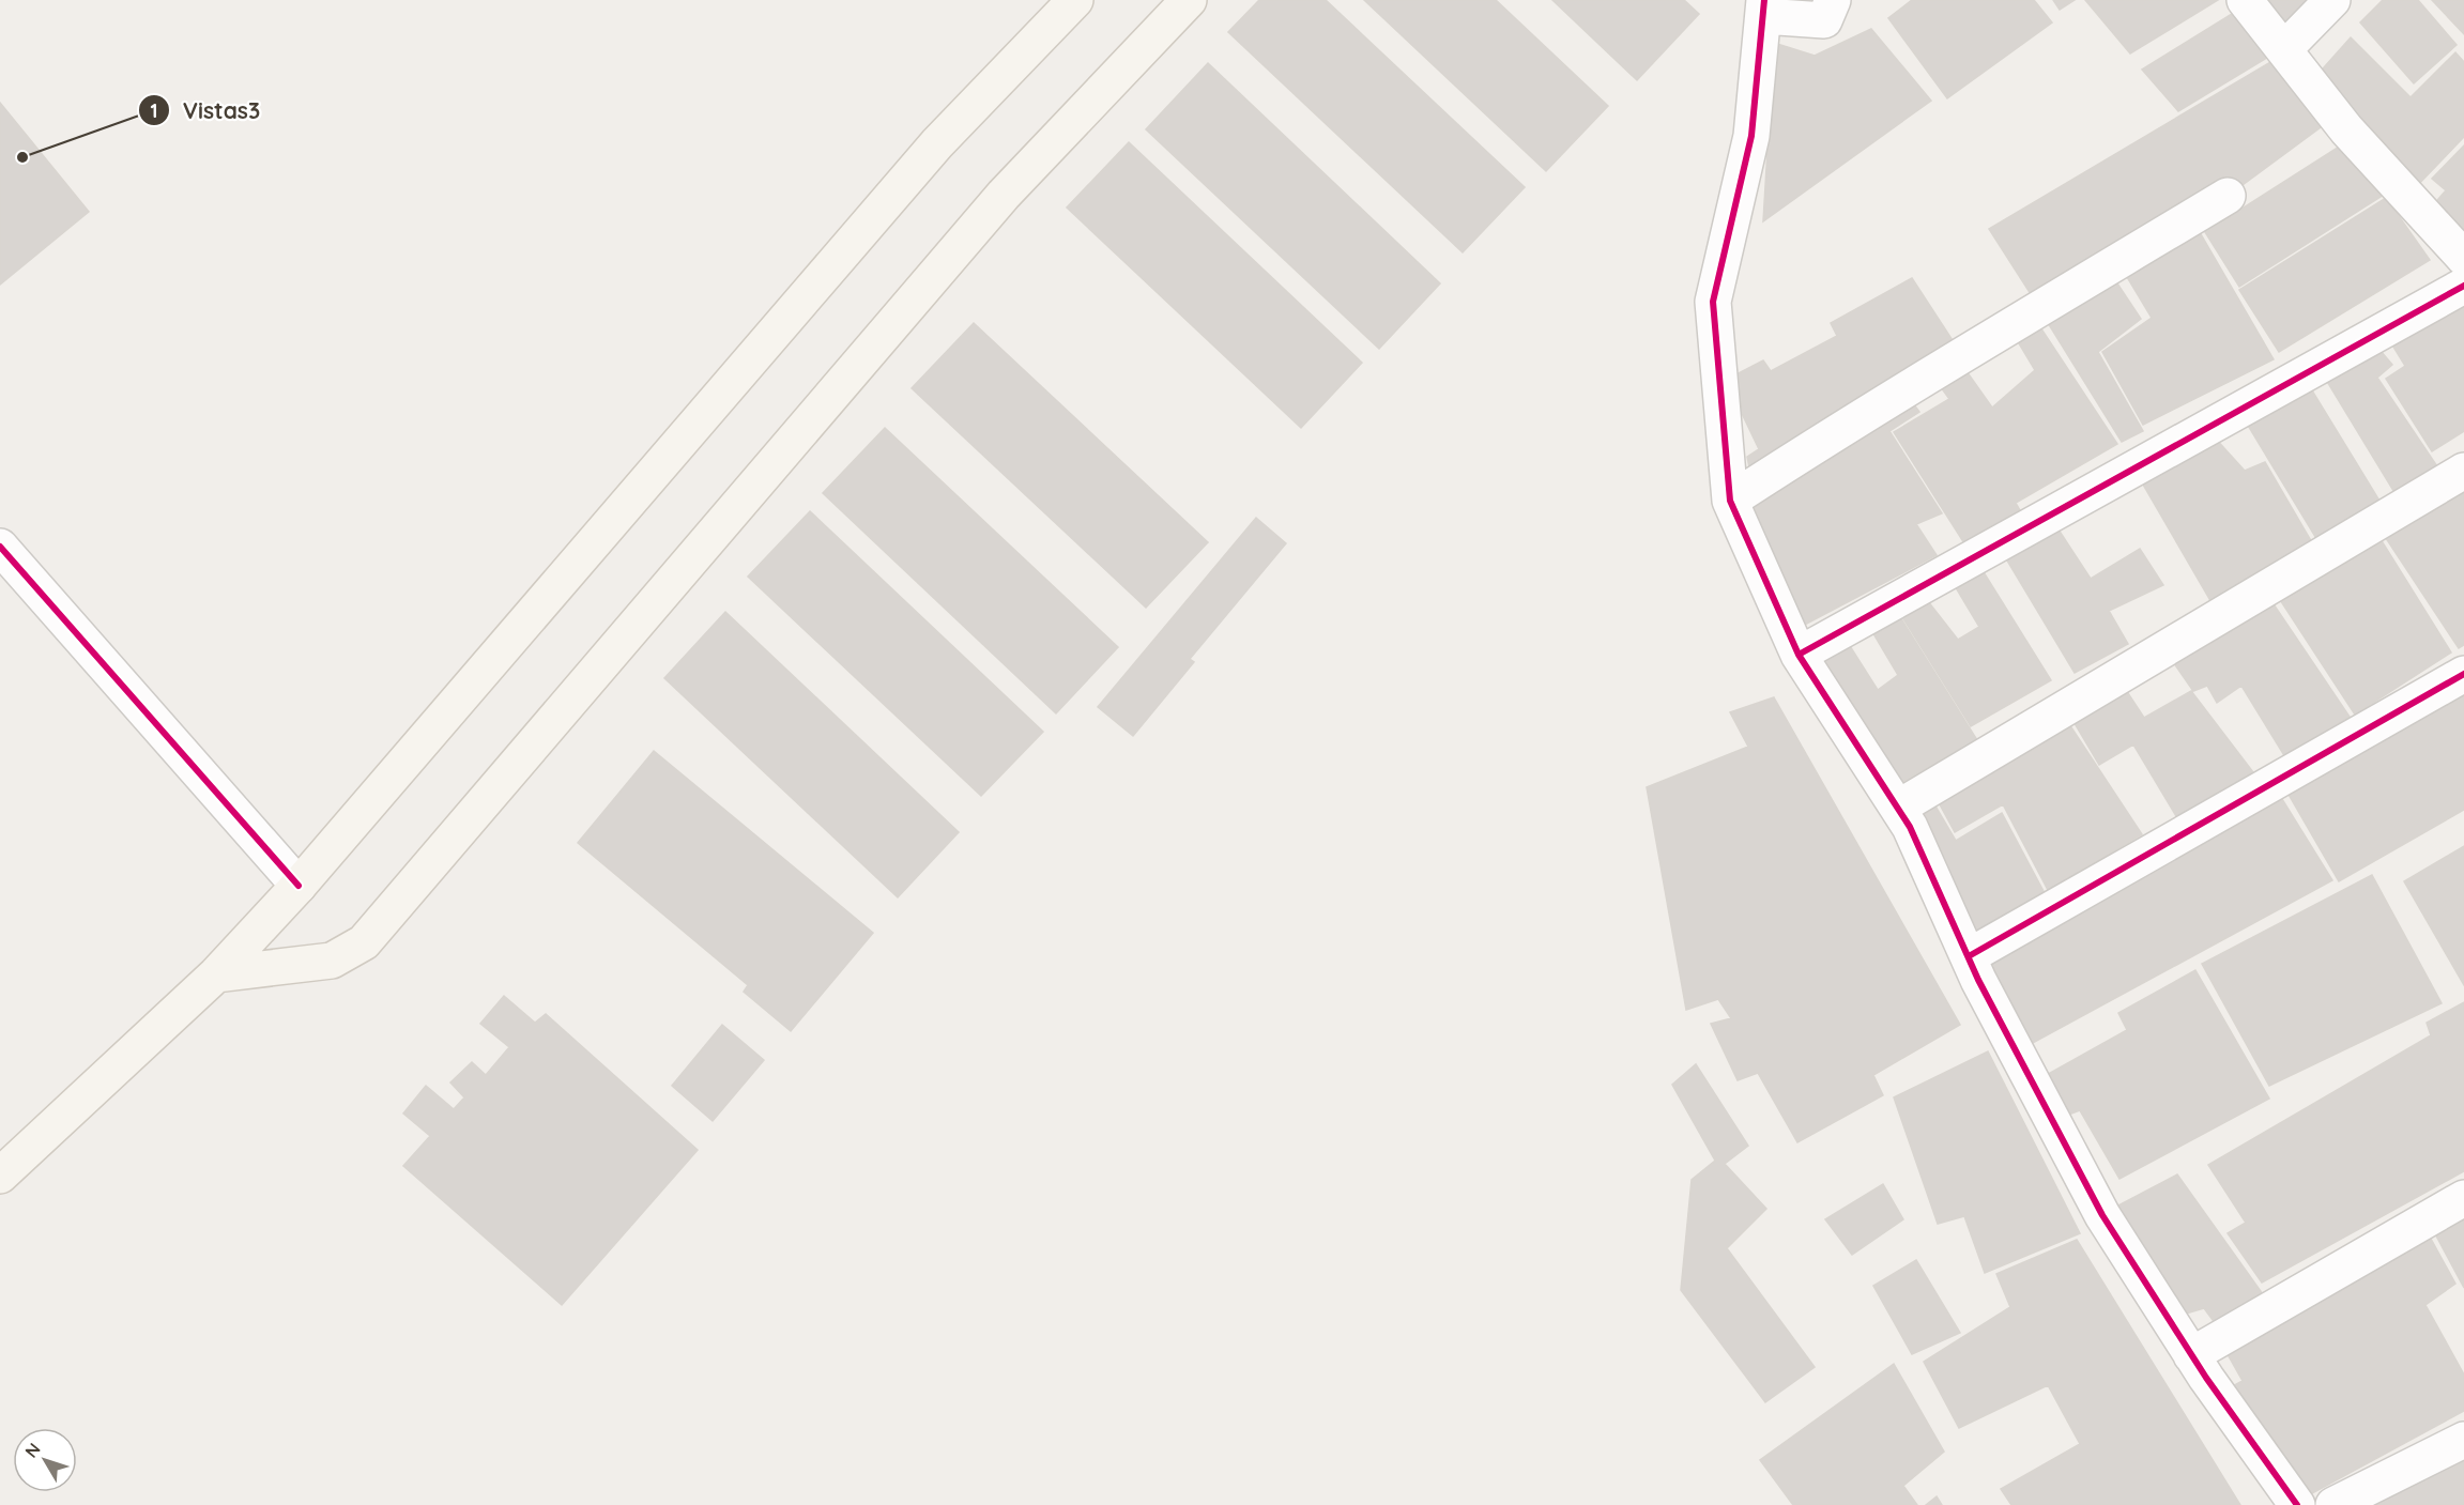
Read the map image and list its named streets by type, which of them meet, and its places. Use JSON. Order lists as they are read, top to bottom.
{
  "places": ["Vistas3"],
  "north": "top left"
}
